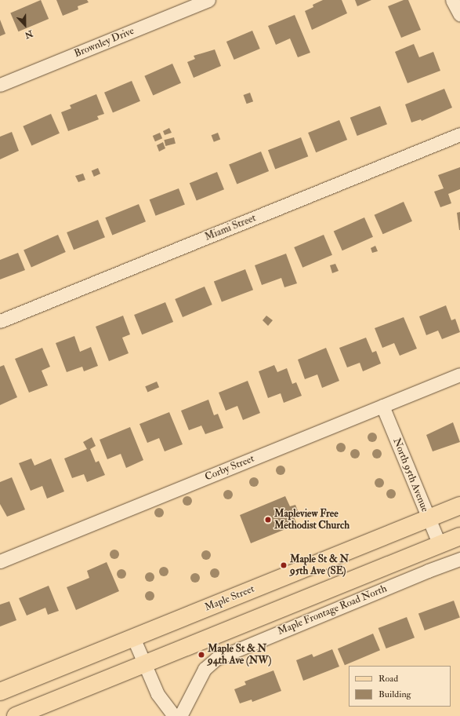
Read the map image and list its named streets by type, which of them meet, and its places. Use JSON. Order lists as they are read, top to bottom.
{
  "streets": {
    "main road": ["Maple Street"],
    "street": [
      "Brownley Drive",
      "Miami Street",
      "Corby Street",
      "North 95th Avenue",
      "Maple Frontage Road North"
    ]
  },
  "crossings": [
    ["Corby Street", "North 95th Avenue"],
    ["North 95th Avenue", "Maple Street"]
  ],
  "places": ["Mapleview Free Methodist Church", "Maple St & N 95th Ave (SE)", "Maple St & N 94th Ave (NW)"],
  "legend": ["Road", "Building"],
  "north": "bottom"
}
